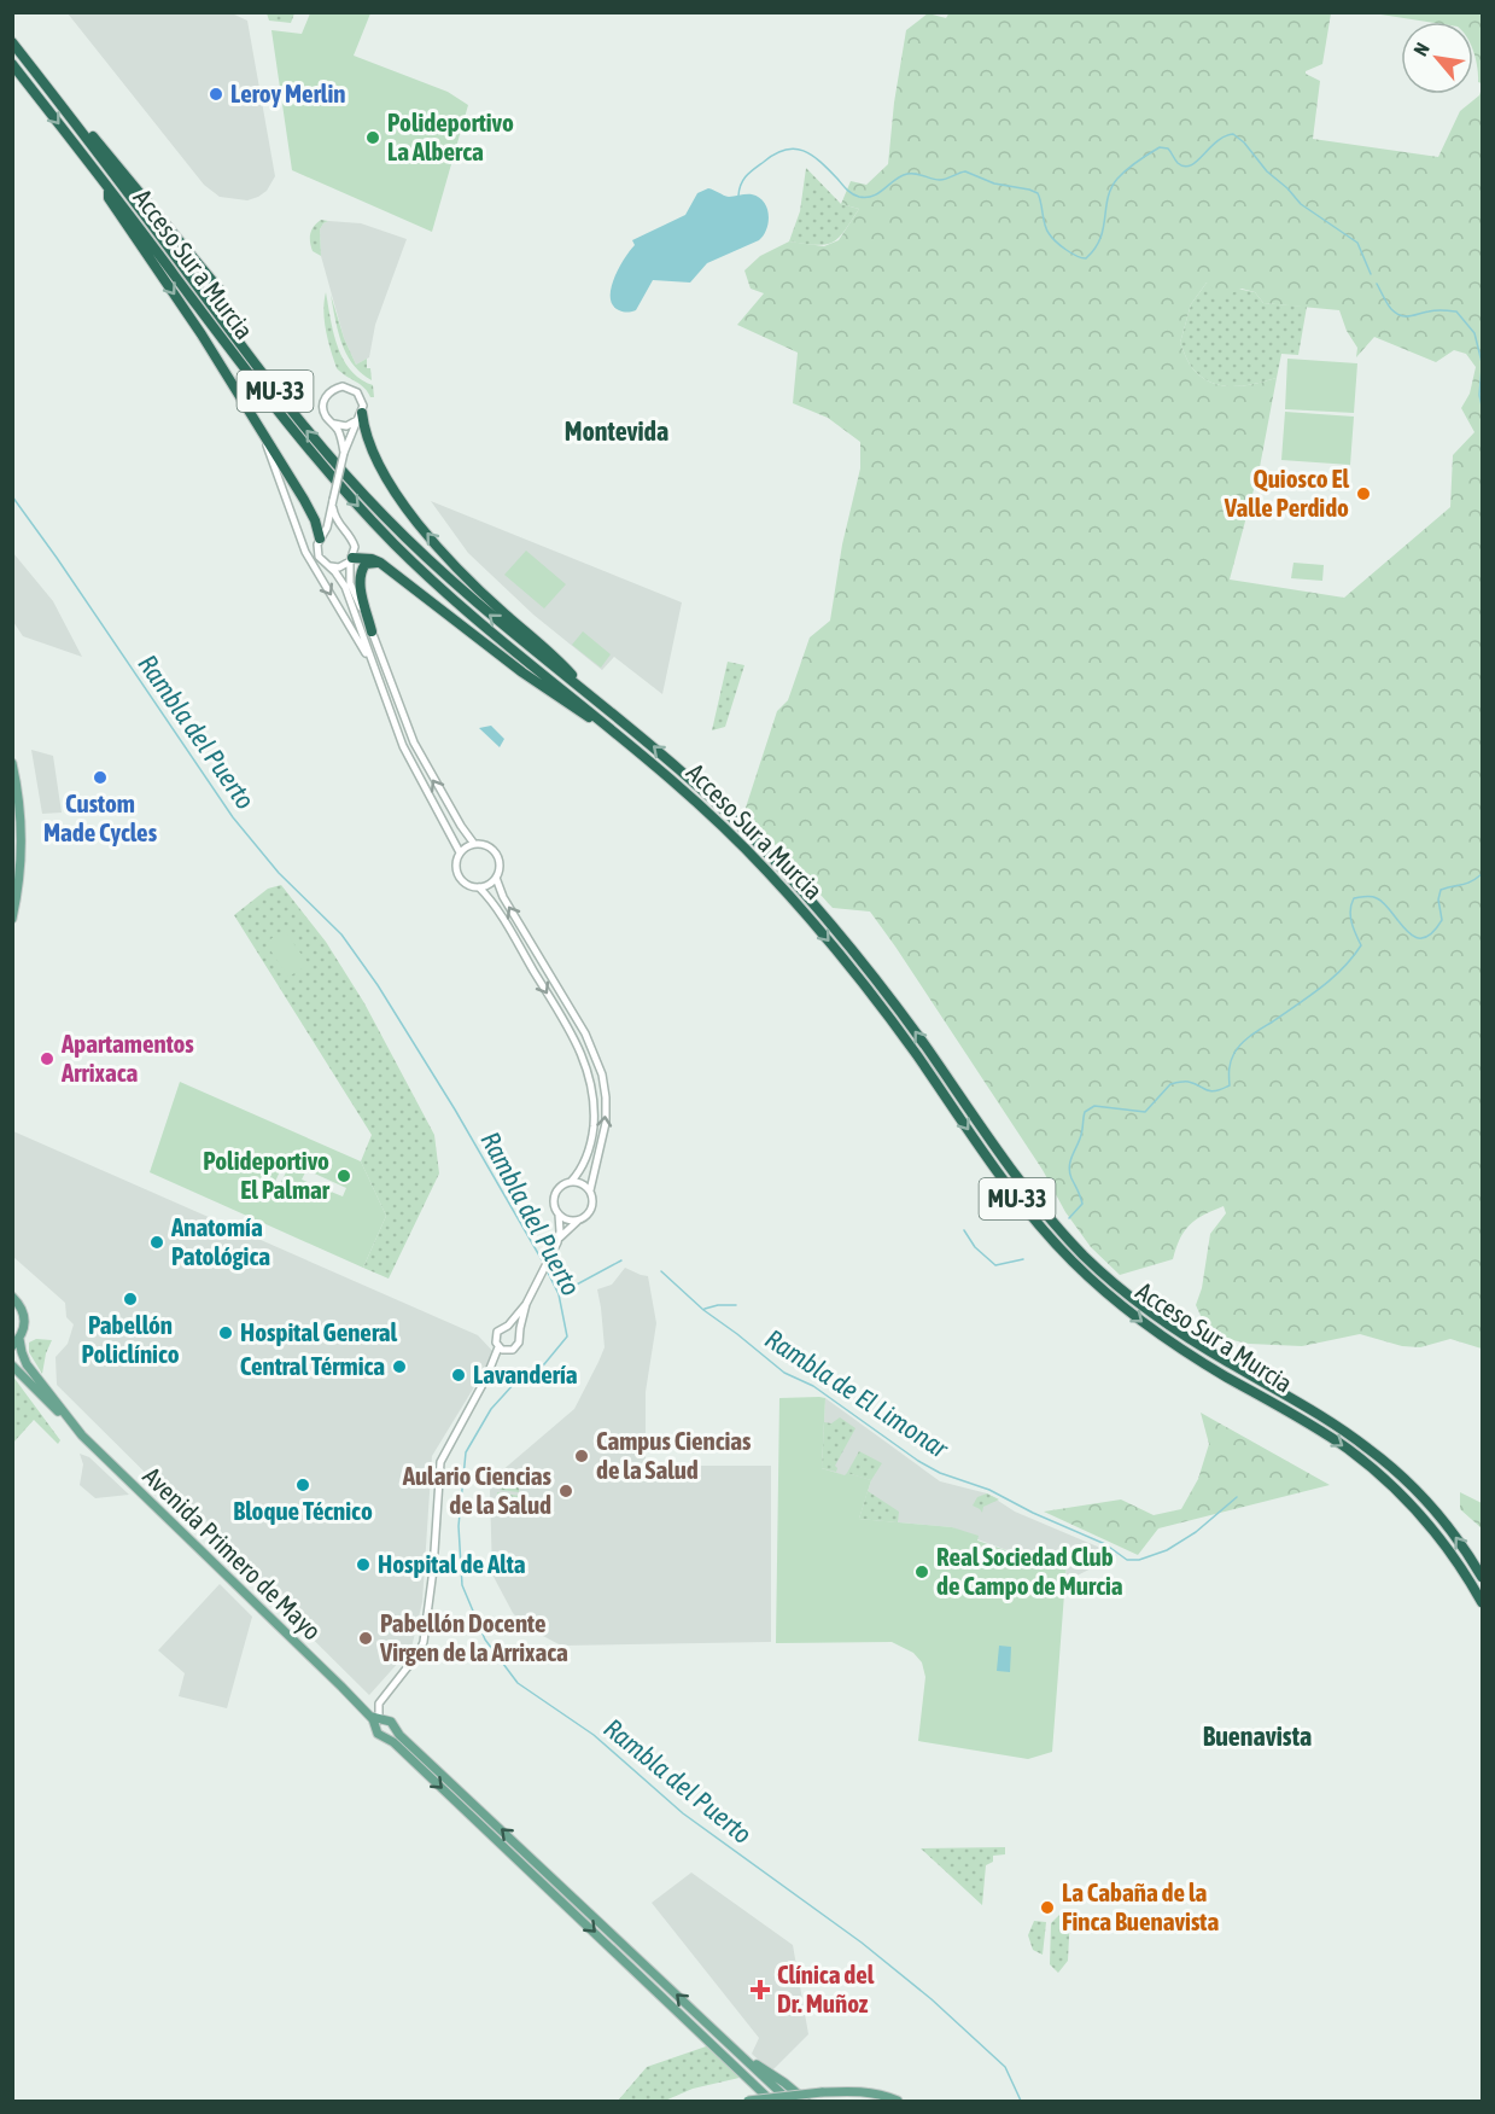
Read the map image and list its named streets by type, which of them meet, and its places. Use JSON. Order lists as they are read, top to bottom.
{
  "streets": {
    "highway": ["Acceso Sur a Murcia", "MU-33"],
    "main road": ["Avenida Primero de Mayo"]
  },
  "districts": ["Montevida", "Buenavista"],
  "water": ["Rambla del Puerto", "Rambla de El Limonar"],
  "places": {
    "other": [
      "Leroy Merlin",
      "Polideportivo La Alberca",
      "Quiosco El Valle Perdido",
      "Custom Made Cycles",
      "Apartamentos Arrixaca",
      "Polideportivo El Palmar",
      "Anatomía Patológica",
      "Pabellón Policlínico",
      "Hospital General",
      "Central Térmica",
      "Lavandería",
      "Campus Ciencias de la Salud",
      "Bloque Técnico",
      "Aulario Ciencias de la Salud",
      "Hospital de Alta",
      "Real Sociedad Club de Campo de Murcia",
      "Pabellón Docente Virgen de la Arrixaca",
      "La Cabaña de la Finca Buenavista"
    ],
    "health": ["Clínica del Dr. Muñoz"]
  },
  "north": "top left"
}
